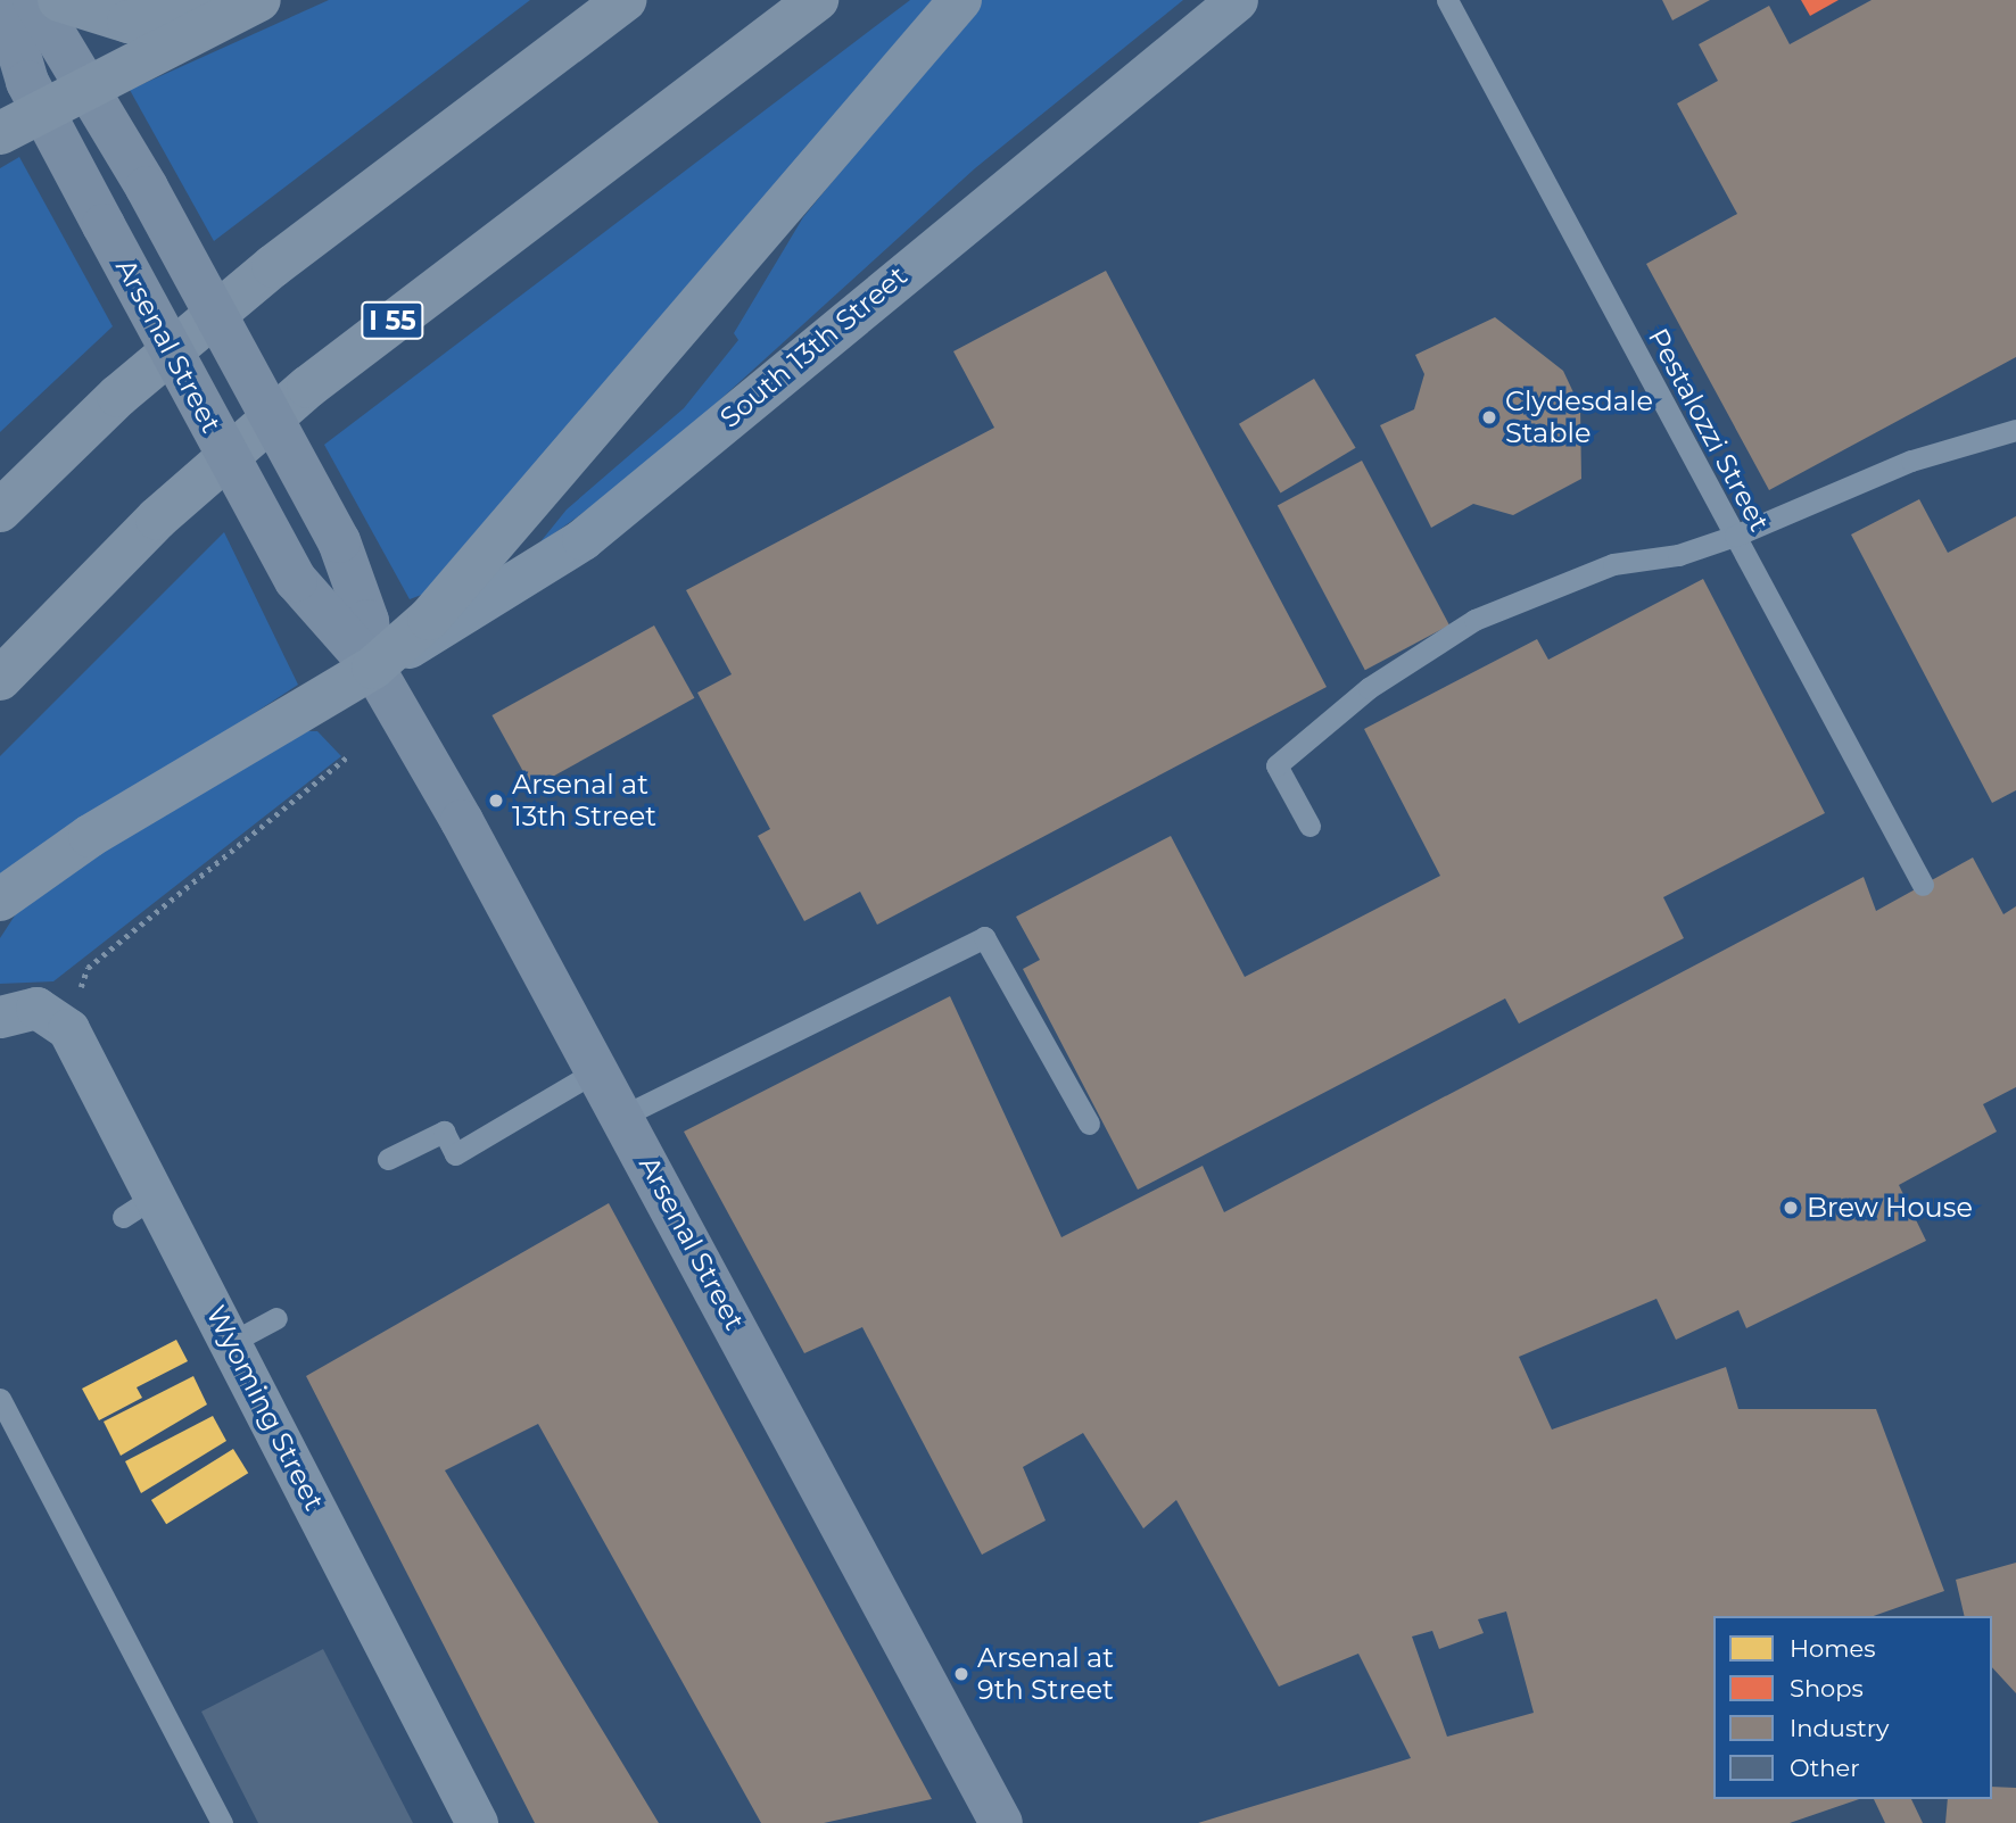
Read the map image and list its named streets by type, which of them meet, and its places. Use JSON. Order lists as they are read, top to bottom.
{
  "streets": {
    "highway": ["I 55"],
    "main road": ["Arsenal Street"],
    "street": ["South 13th Street", "Wyoming Street"],
    "lane": ["Pestalozzi Street"]
  },
  "crossings": [
    ["Arsenal Street", "South 13th Street"]
  ],
  "places": [
    "Clydesdale Stable",
    "Arsenal at 13th Street",
    "Brew House",
    "Arsenal at 9th Street"
  ],
  "legend": [
    "Homes",
    "Shops",
    "Industry",
    "Other"
  ]
}
